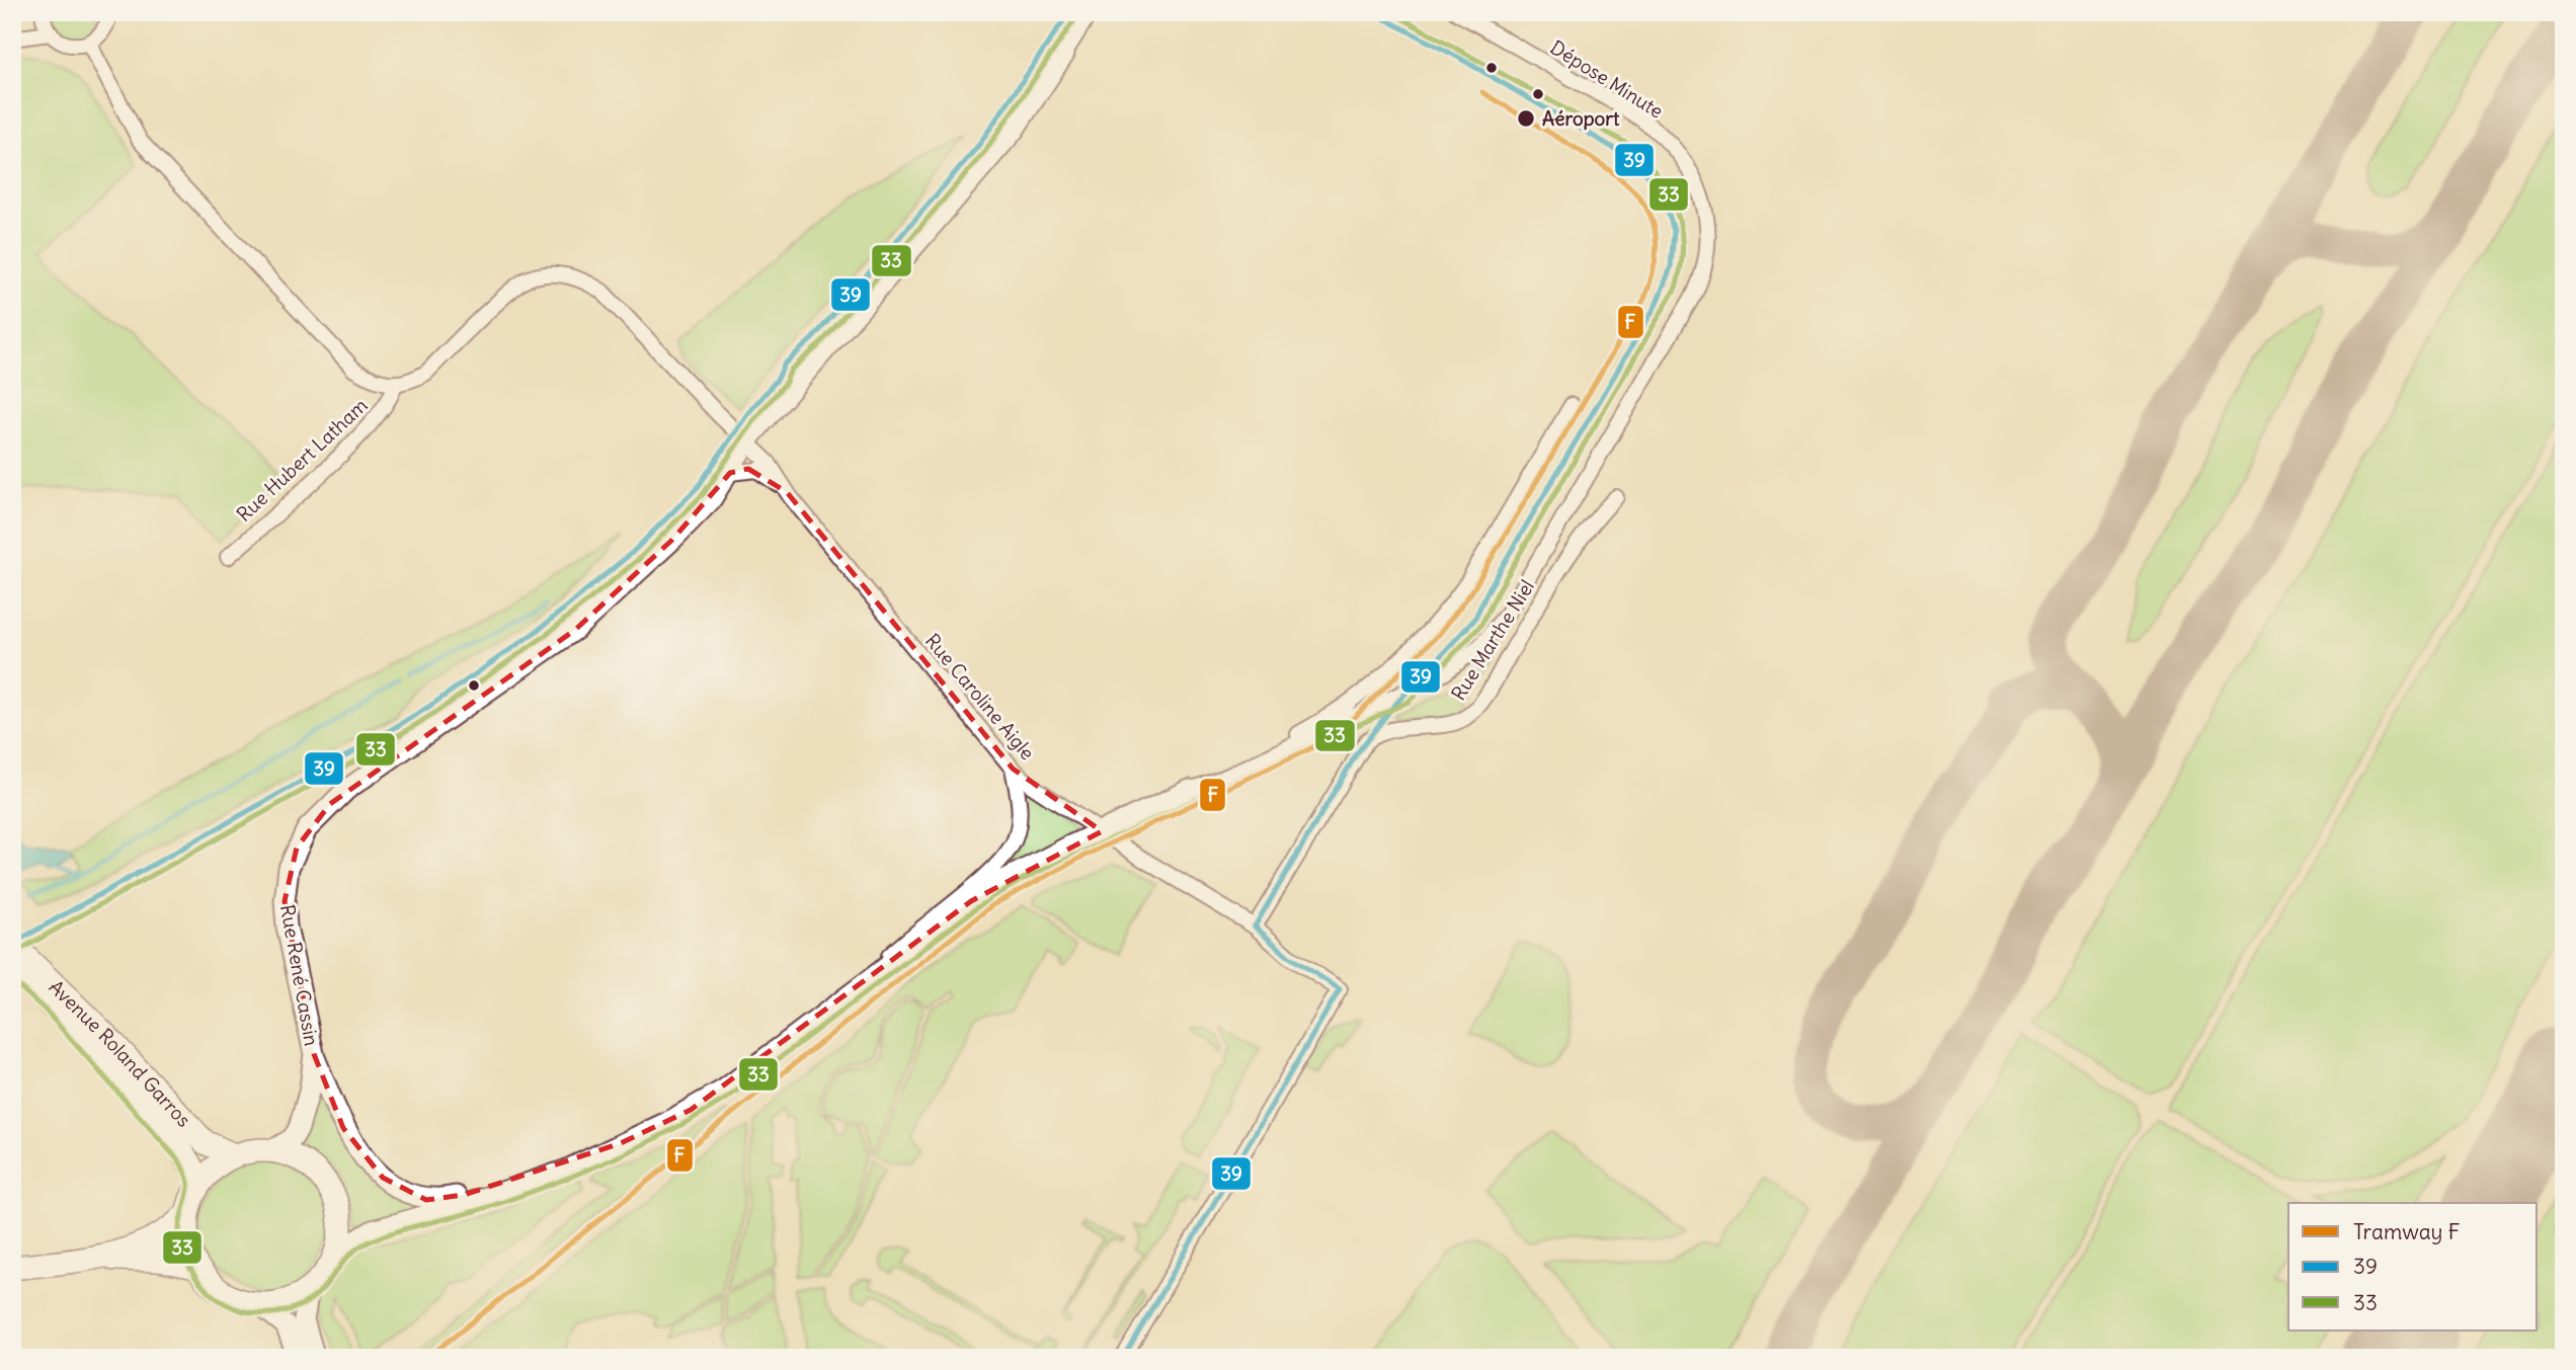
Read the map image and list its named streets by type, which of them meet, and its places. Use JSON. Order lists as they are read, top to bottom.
{
  "streets": {
    "main road": ["Avenue Roland Garros"],
    "street": [
      "Dépose Minute",
      "Rue Hubert Latham",
      "Rue Marthe Niel",
      "Rue Caroline Aigle",
      "Rue René Cassin"
    ]
  },
  "crossings": [
    ["Rue Hubert Latham", "Rue Caroline Aigle"],
    ["Rue Marthe Niel", "Rue Caroline Aigle"],
    ["Rue Caroline Aigle", "Rue René Cassin"],
    ["Rue René Cassin", "Avenue Roland Garros"]
  ],
  "places": ["Aéroport"],
  "lines": ["transit line 39", "transit line 33", "tram line F"],
  "legend": ["Tramway F", "39", "33"]
}
